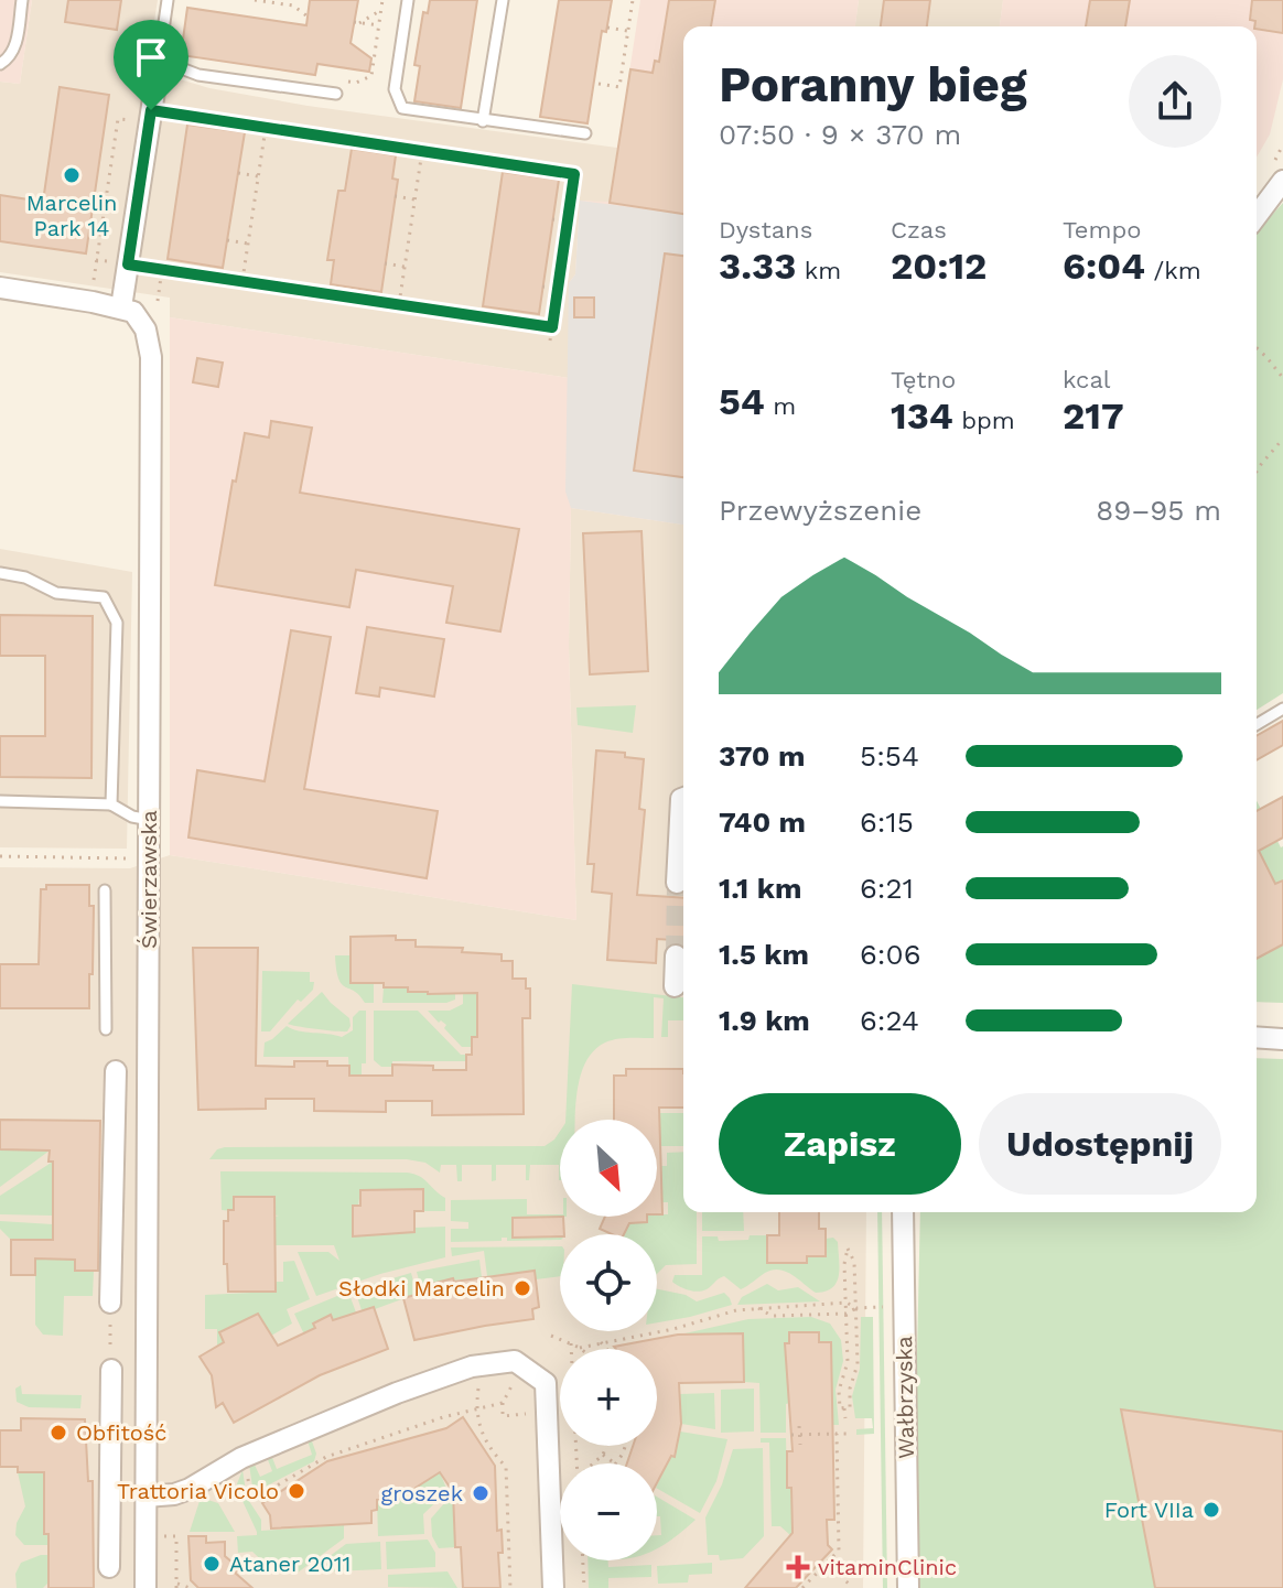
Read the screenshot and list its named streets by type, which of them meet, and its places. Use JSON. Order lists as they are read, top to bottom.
{
  "streets": {
    "street": ["Świerzawska", "Wałbrzyska"]
  },
  "places": {
    "other": [
      "Marcelin Park 14",
      "Słodki Marcelin",
      "Obfitość",
      "Trattoria Vicolo",
      "groszek",
      "Fort VIIa",
      "Ataner 2011"
    ],
    "health": ["vitaminClinic"]
  },
  "north": "bottom right",
  "page": {
    "heading": ["Poranny bieg", "07:50 · 9 × 370 m"],
    "stats": [
      ["Dystans", "3.33 km"],
      ["Czas", "20:12"],
      ["Tempo", "6:04 /km"],
      ["54 m"],
      ["Tętno", "134 bpm"],
      ["kcal", "217"]
    ],
    "chart": ["Przewyższenie", "89–95 m"],
    "list": [
      {
        "name": "370 m",
        "note": "5:54"
      },
      {
        "name": "740 m",
        "note": "6:15"
      },
      {
        "name": "1.1 km",
        "note": "6:21"
      },
      {
        "name": "1.5 km",
        "note": "6:06"
      },
      {
        "name": "1.9 km",
        "note": "6:24"
      }
    ],
    "buttons": ["Zapisz", "Udostępnij"],
    "map_buttons": ["+", "−"]
  }
}
